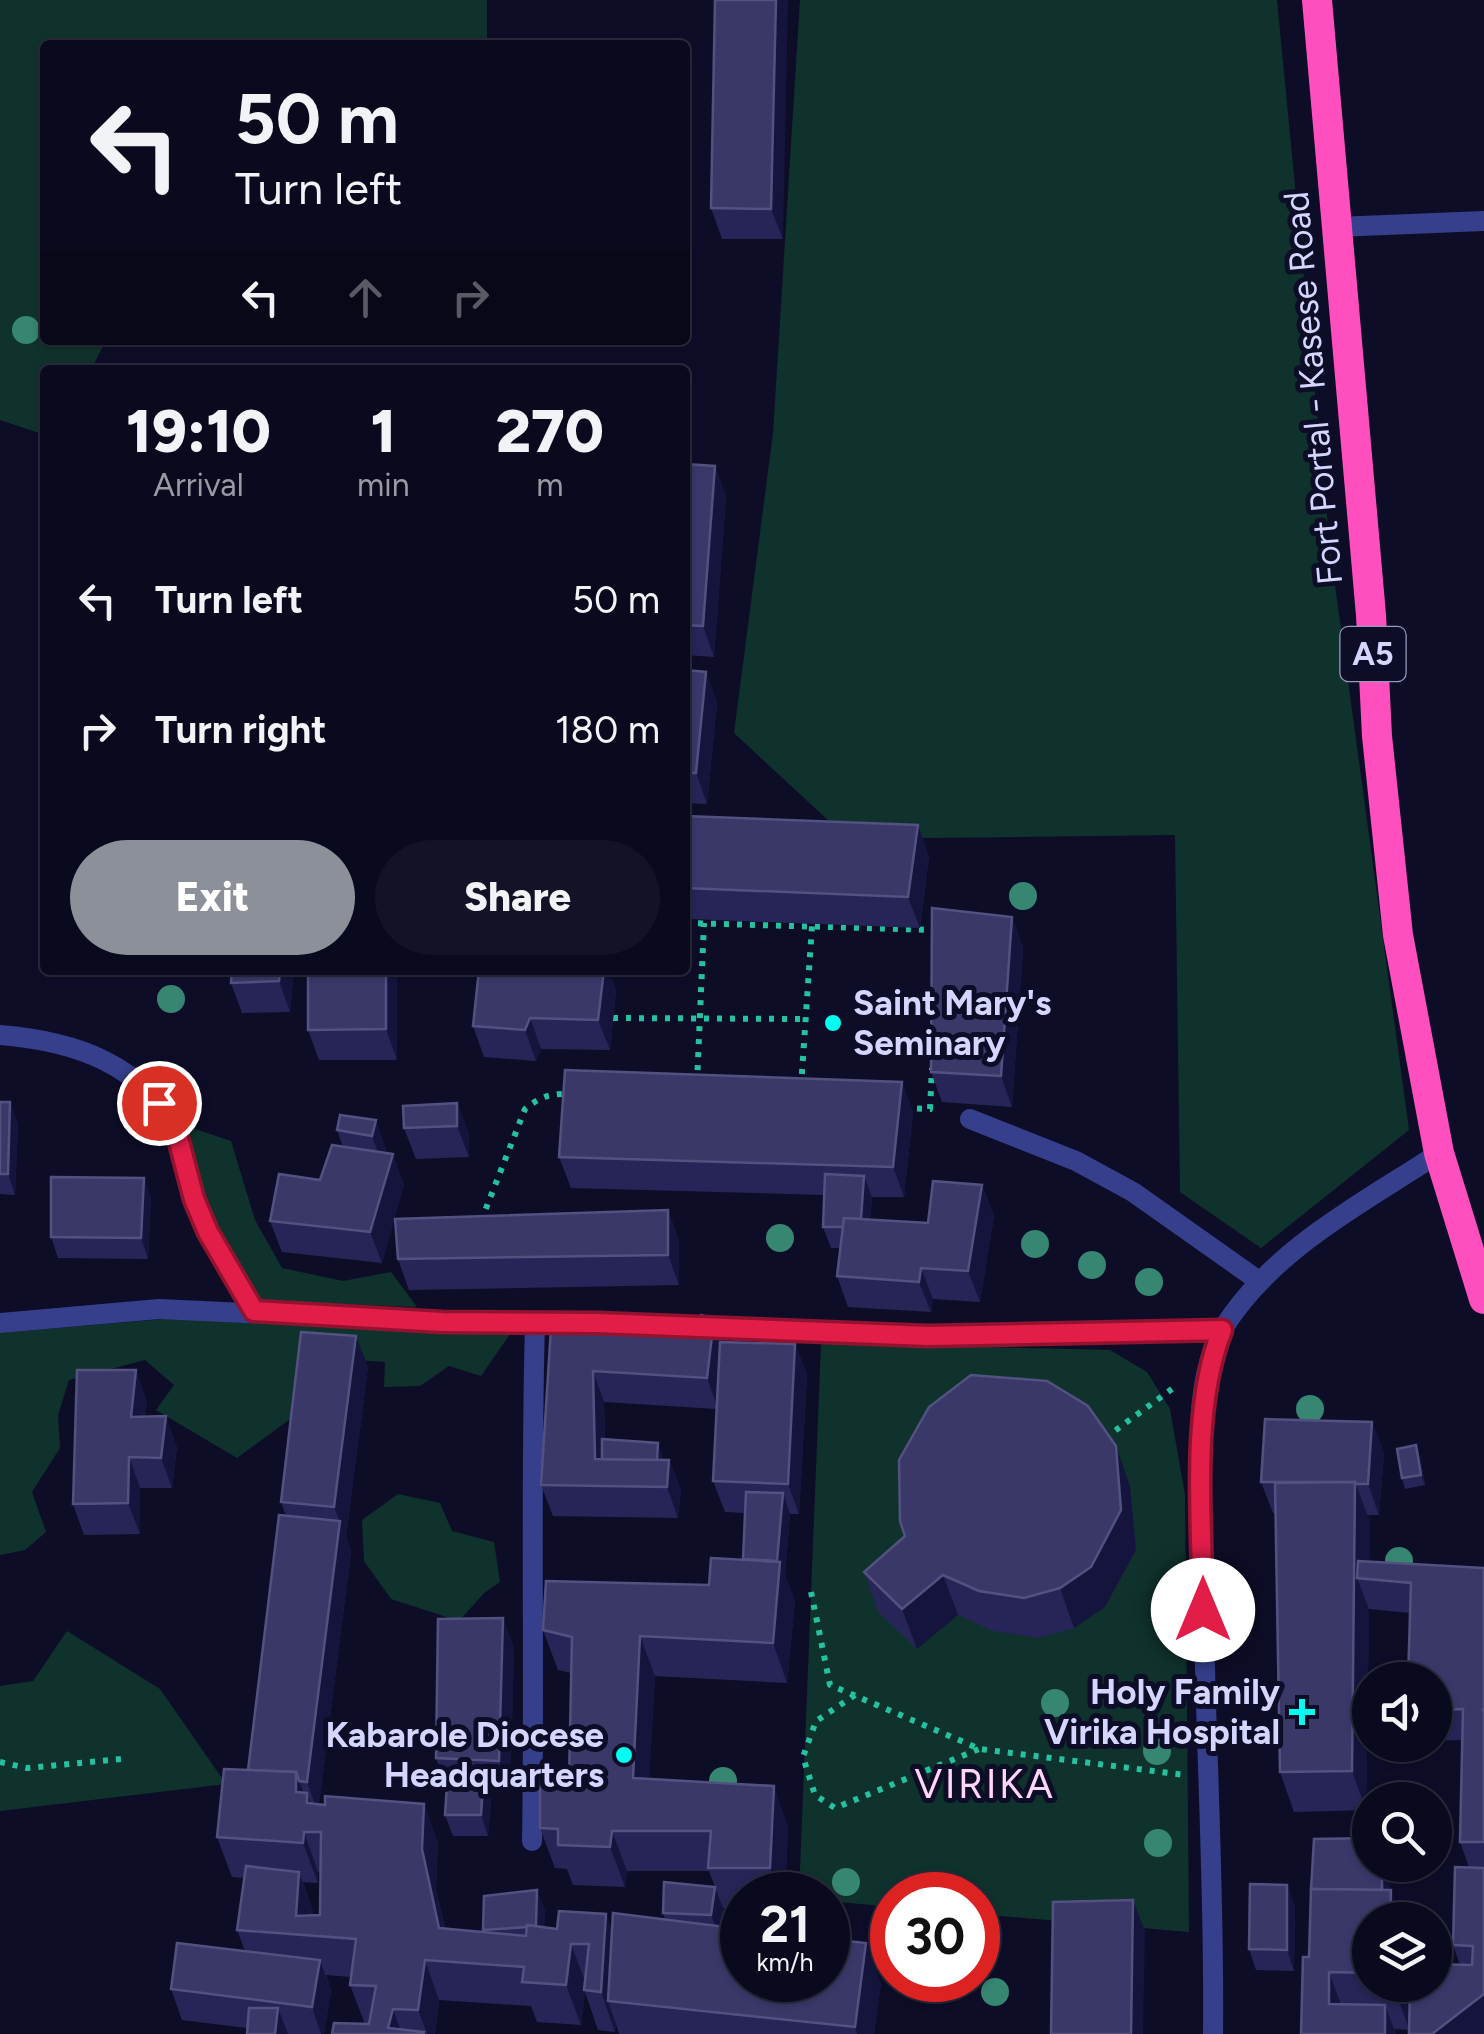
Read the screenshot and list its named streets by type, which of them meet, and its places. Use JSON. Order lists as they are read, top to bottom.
{
  "streets": {
    "highway": ["Fort Portal - Kasese Road", "A5"]
  },
  "districts": ["VIRIKA"],
  "places": {
    "other": ["Saint Mary's Seminary", "Kabarole Diocese Headquarters"],
    "health": ["Holy Family Virika Hospital"]
  },
  "page": {
    "turn": ["50 m", "Turn left"],
    "eta": [
      "19:10",
      "Arrival",
      "1",
      "min",
      "270",
      "m"
    ],
    "list": [
      {
        "name": "Turn left",
        "value": "50 m"
      },
      {
        "name": "Turn right",
        "value": "180 m"
      }
    ],
    "buttons": ["Exit", "Share"],
    "speed": "21 km/h",
    "limit": "30"
  }
}
